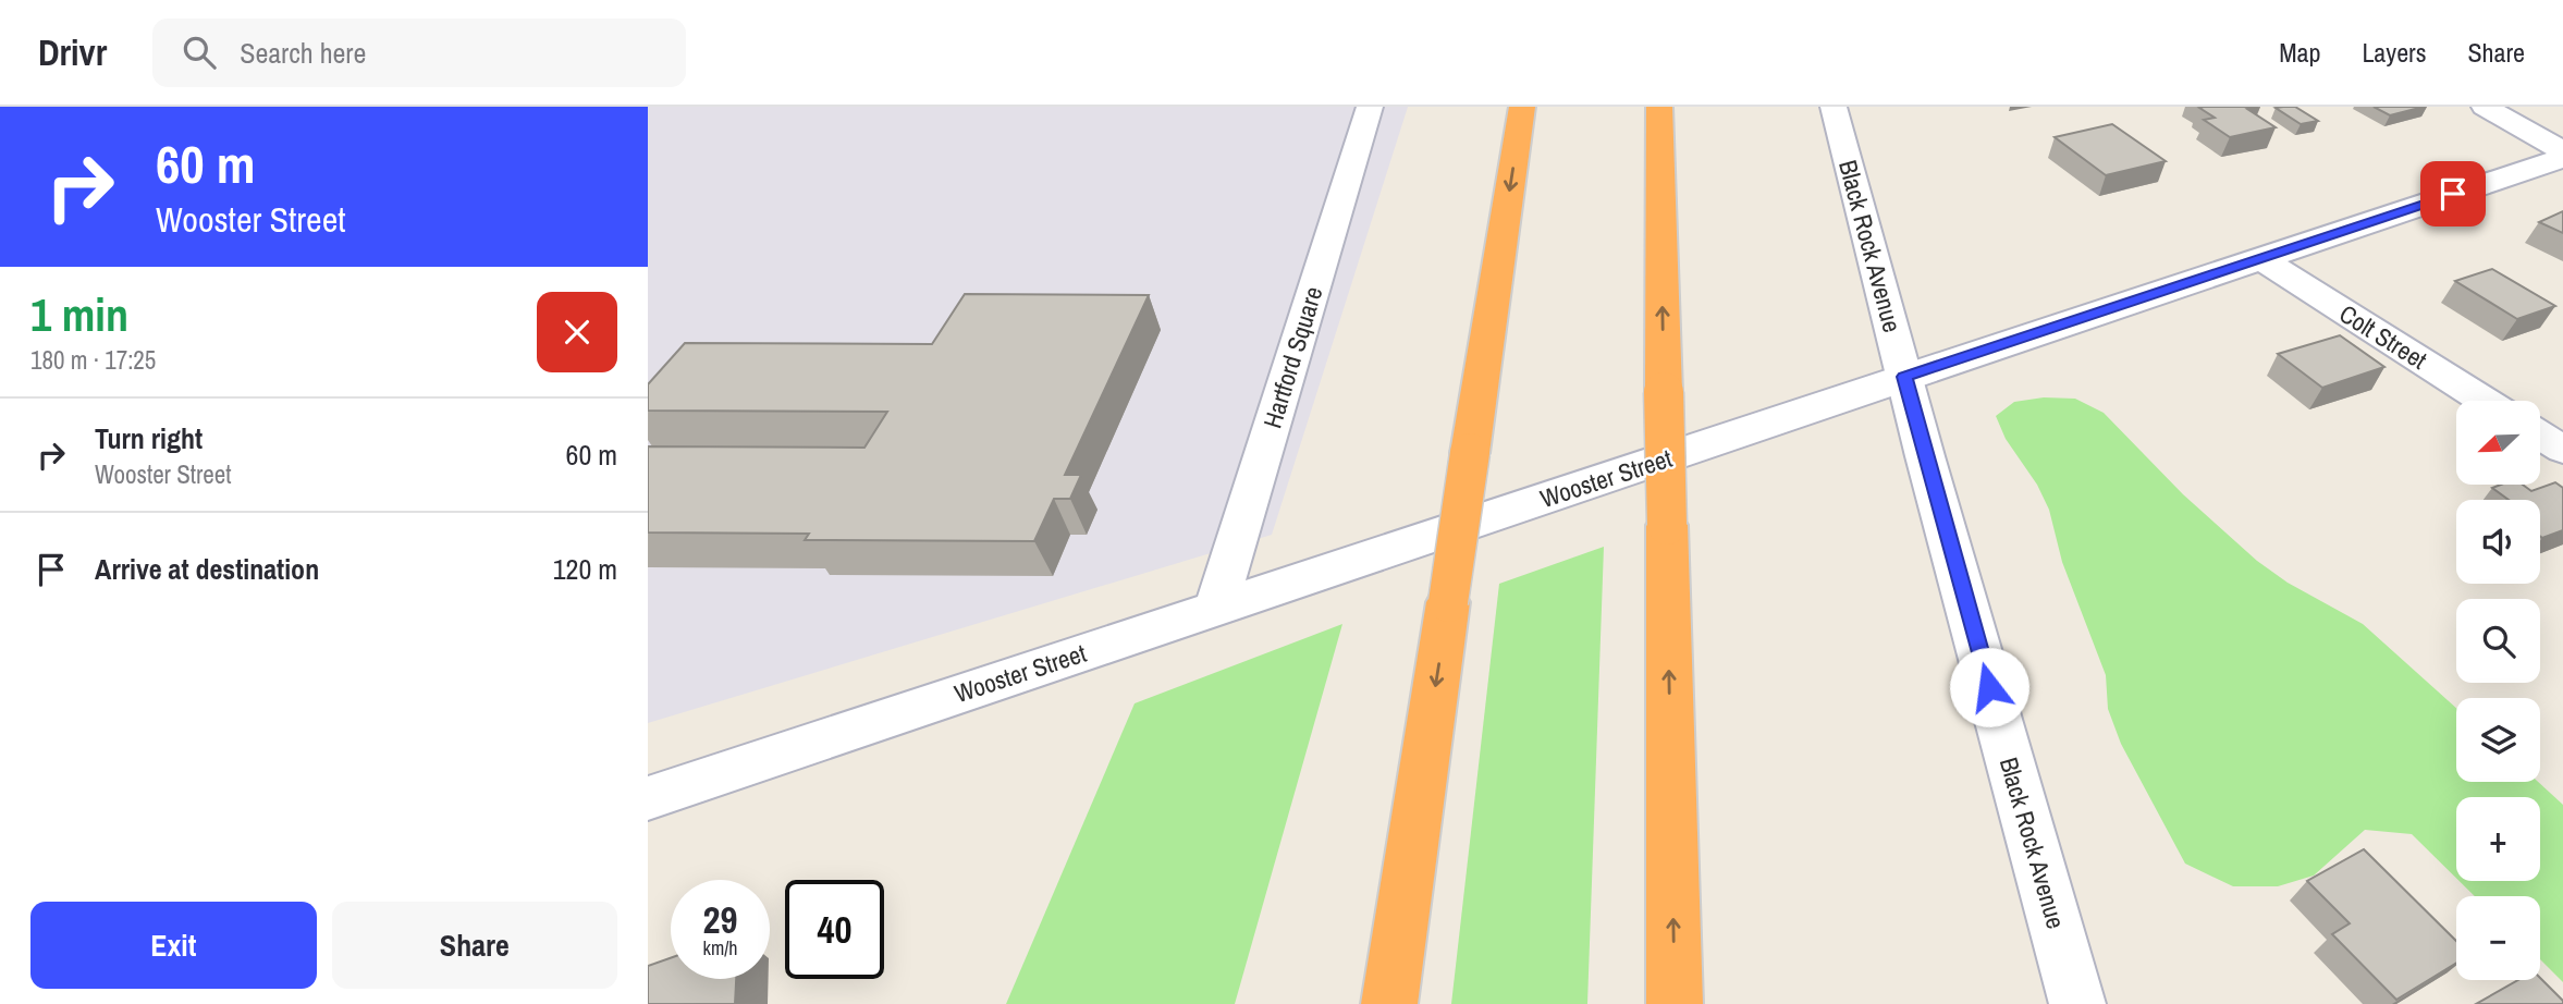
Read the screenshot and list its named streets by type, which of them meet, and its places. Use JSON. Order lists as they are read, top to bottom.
{
  "streets": {
    "street": [
      "Black Rock Avenue",
      "Colt Street",
      "Hartford Square",
      "Wooster Street"
    ]
  },
  "crossings": [
    ["Black Rock Avenue", "Wooster Street"],
    ["Colt Street", "Wooster Street"],
    ["Hartford Square", "Wooster Street"]
  ],
  "north": "bottom left",
  "page": {
    "header": "Drivr",
    "search": "Search here",
    "nav": ["Map", "Layers", "Share"],
    "turn": ["60 m", "Wooster Street"],
    "heading": ["1 min", "180 m · 17:25"],
    "list": [
      {
        "name": "Turn right",
        "note": "Wooster Street",
        "value": "60 m"
      },
      {
        "name": "Arrive at destination",
        "value": "120 m"
      }
    ],
    "map_buttons": ["+", "−"],
    "speed": "29 km/h",
    "limit": "40",
    "buttons": ["Exit", "Share"]
  }
}
